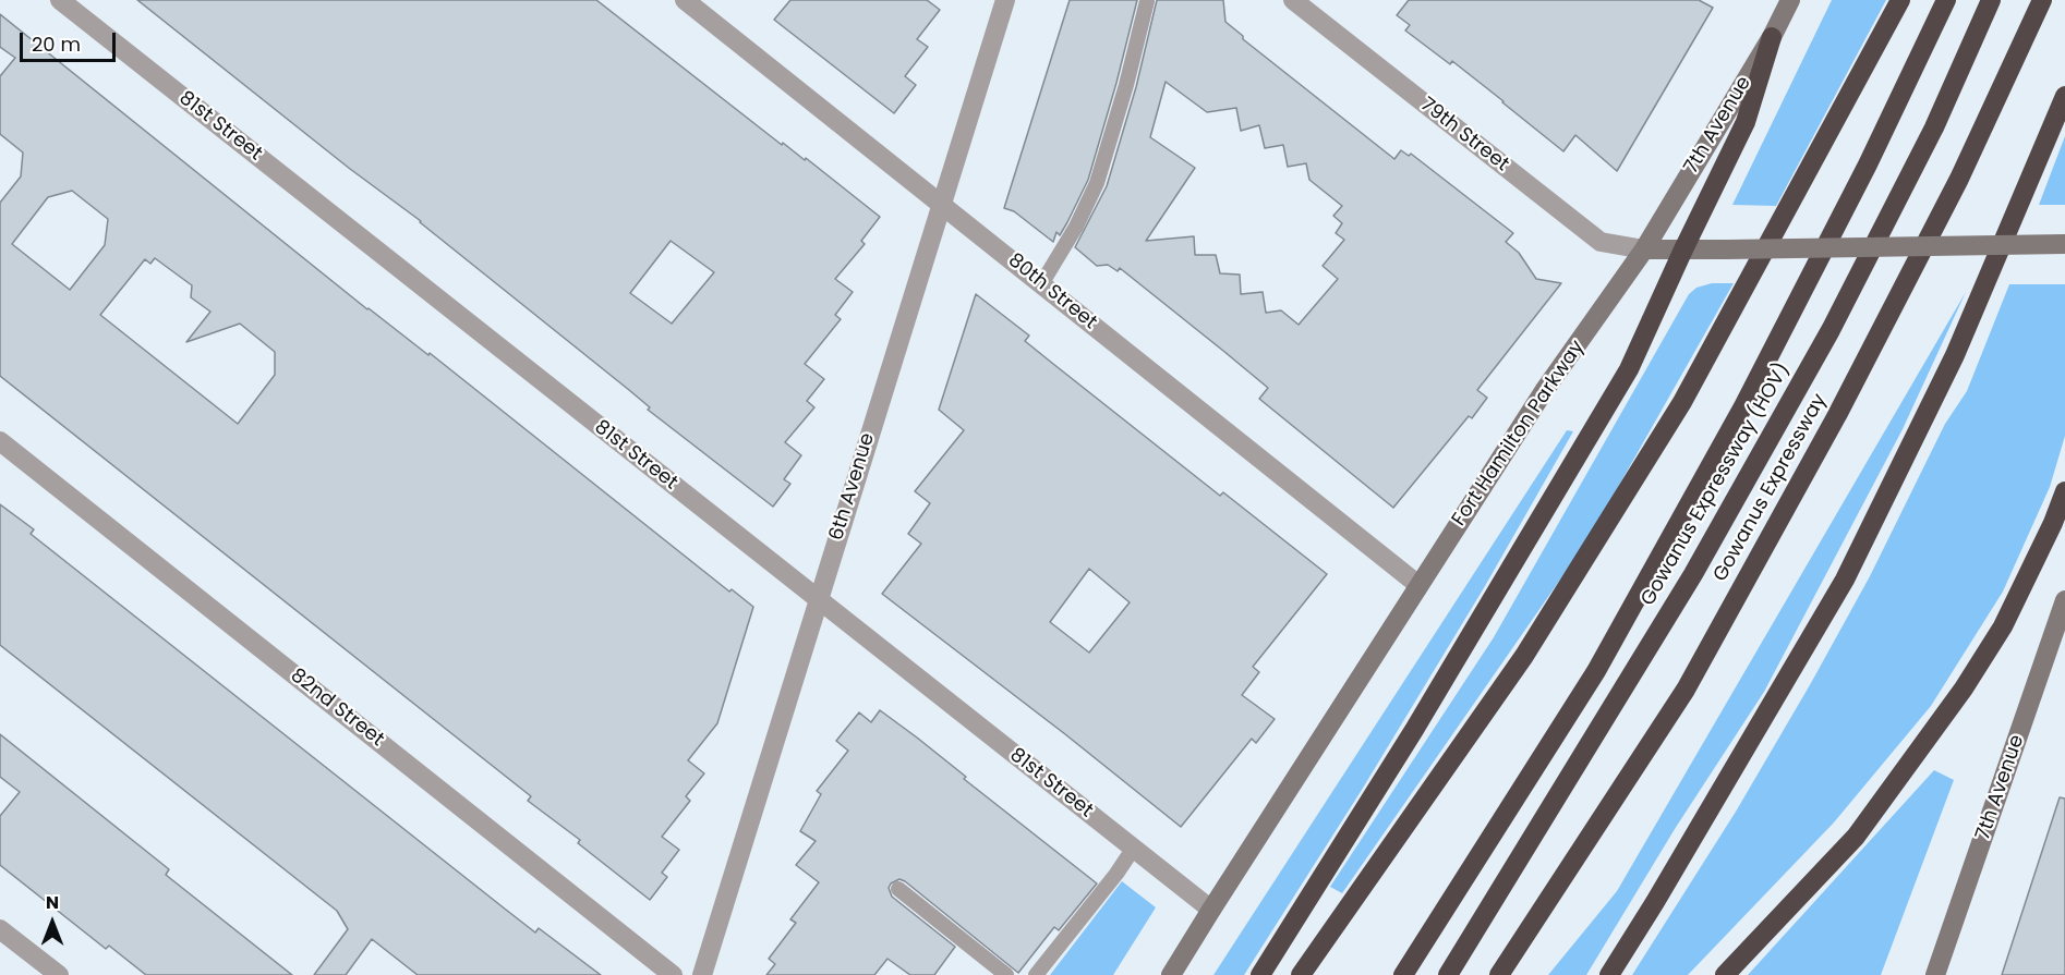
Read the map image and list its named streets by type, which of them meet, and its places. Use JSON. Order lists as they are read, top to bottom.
{
  "streets": {
    "highway": ["Gowanus Expressway (HOV)", "Gowanus Expressway"],
    "main road": ["7th Avenue", "Fort Hamilton Parkway"],
    "street": [
      "81st Street",
      "79th Street",
      "80th Street",
      "6th Avenue",
      "82nd Street"
    ]
  },
  "crossings": [
    ["7th Avenue", "79th Street"],
    ["7th Avenue", "Fort Hamilton Parkway"],
    ["81st Street", "Fort Hamilton Parkway"],
    ["81st Street", "6th Avenue"],
    ["79th Street", "Fort Hamilton Parkway"],
    ["80th Street", "Fort Hamilton Parkway"],
    ["80th Street", "6th Avenue"]
  ],
  "scale_bar": "20 m",
  "north": "top"
}
